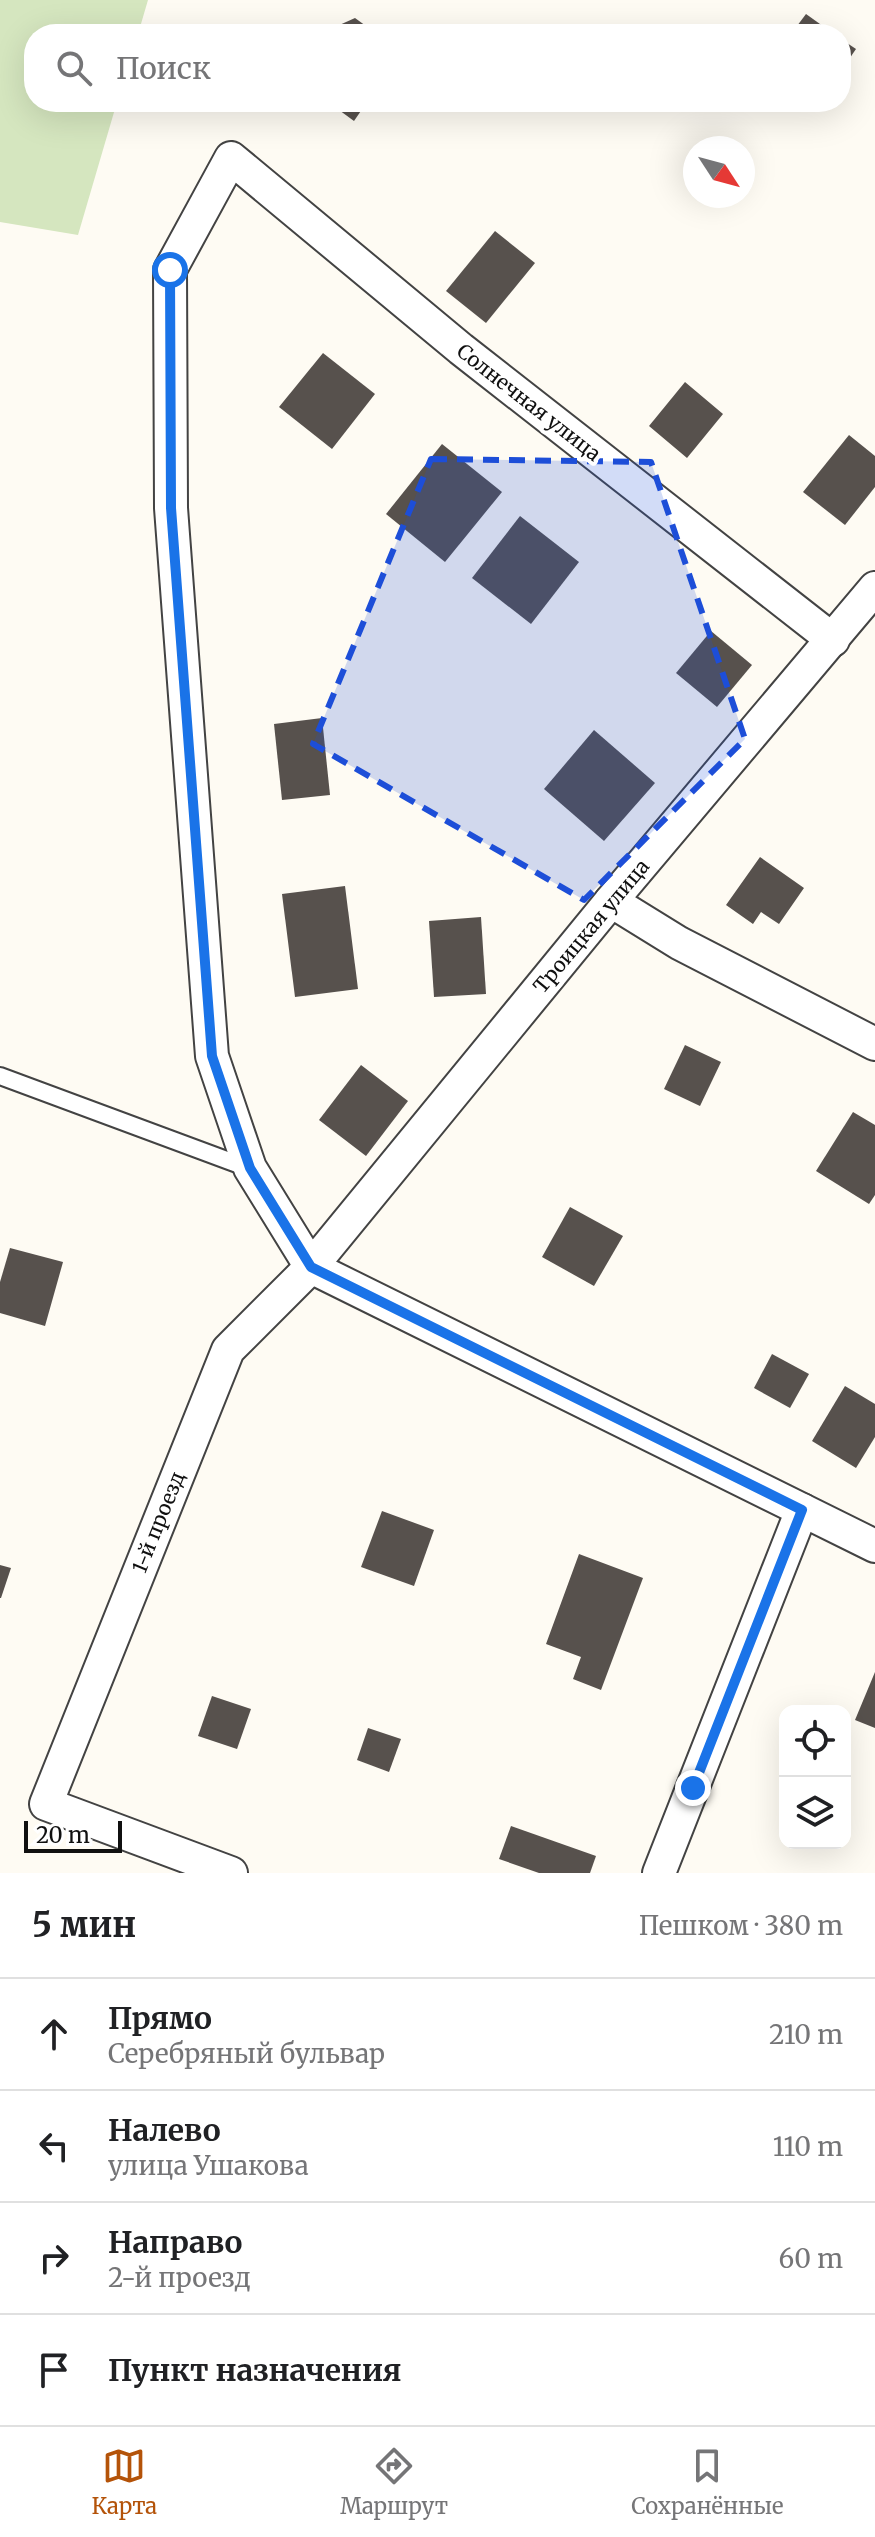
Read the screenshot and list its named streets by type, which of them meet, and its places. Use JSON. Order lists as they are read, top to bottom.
{
  "streets": {
    "street": ["Солнечная улица", "Троицкая улица", "1-й проезд"]
  },
  "crossings": [
    ["Солнечная улица", "Троицкая улица"],
    ["Троицкая улица", "1-й проезд"]
  ],
  "scale_bar": "20 m",
  "north": "bottom right",
  "page": {
    "search": "Поиск",
    "scale": "20 m",
    "heading": ["5 мин", "Пешком · 380 m"],
    "list": [
      ["Прямо", "Серебряный бульвар", "210 m"],
      ["Налево", "улица Ушакова", "110 m"],
      ["Направо", "2-й проезд", "60 m"],
      "Пункт назначения"
    ],
    "nav": ["Карта", "Маршрут", "Сохранённые"]
  }
}
